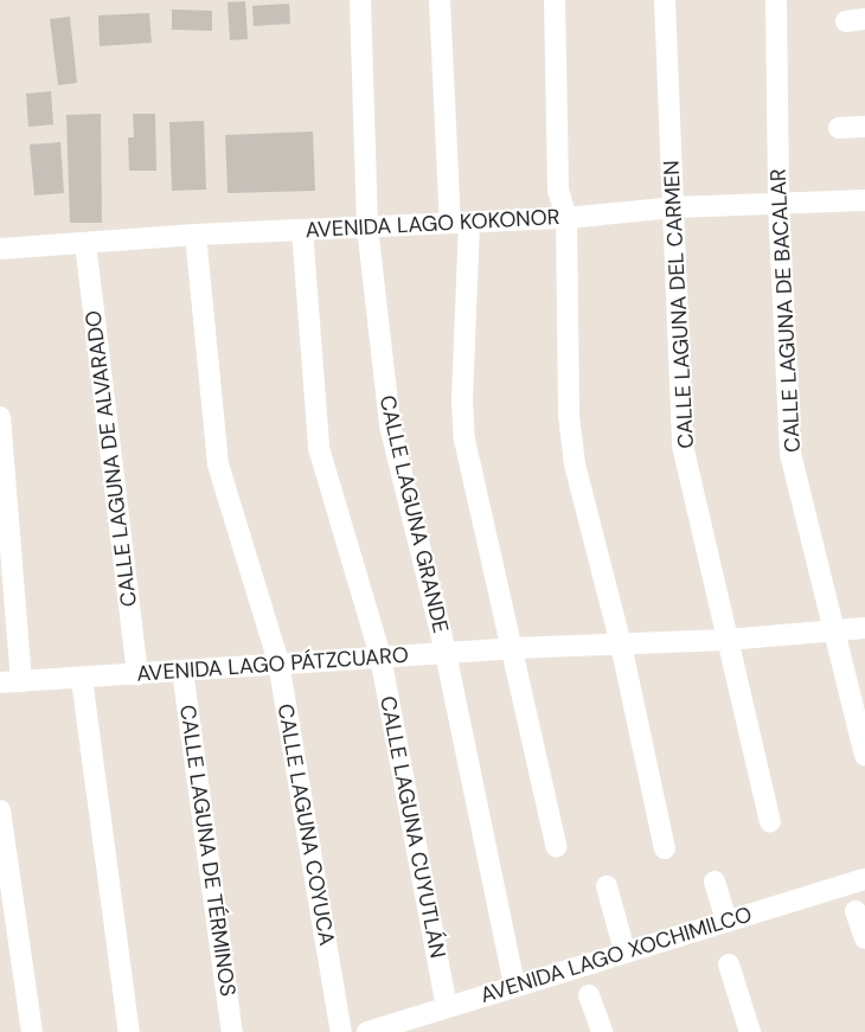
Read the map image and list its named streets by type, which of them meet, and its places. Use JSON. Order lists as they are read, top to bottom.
{
  "streets": {
    "street": [
      "AVENIDA LAGO KOKONOR",
      "CALLE LAGUNA DEL CARMEN",
      "CALLE LAGUNA DE BACALAR",
      "CALLE LAGUNA DE ALVARADO",
      "CALLE LAGUNA GRANDE",
      "AVENIDA LAGO PÁTZCUARO",
      "CALLE LAGUNA COYUCA",
      "CALLE LAGUNA CUYUTLÁN",
      "CALLE LAGUNA DE TÉRMINOS",
      "AVENIDA LAGO XOCHIMILCO"
    ]
  },
  "crossings": [
    ["AVENIDA LAGO KOKONOR", "CALLE LAGUNA DEL CARMEN"],
    ["AVENIDA LAGO KOKONOR", "CALLE LAGUNA DE BACALAR"],
    ["AVENIDA LAGO KOKONOR", "CALLE LAGUNA DE ALVARADO"],
    ["AVENIDA LAGO KOKONOR", "CALLE LAGUNA GRANDE"],
    ["AVENIDA LAGO KOKONOR", "CALLE LAGUNA COYUCA"],
    ["AVENIDA LAGO KOKONOR", "CALLE LAGUNA CUYUTLÁN"],
    ["CALLE LAGUNA DEL CARMEN", "AVENIDA LAGO PÁTZCUARO"],
    ["CALLE LAGUNA DE BACALAR", "AVENIDA LAGO PÁTZCUARO"],
    ["CALLE LAGUNA DE ALVARADO", "AVENIDA LAGO PÁTZCUARO"],
    ["CALLE LAGUNA GRANDE", "AVENIDA LAGO PÁTZCUARO"],
    ["CALLE LAGUNA GRANDE", "AVENIDA LAGO XOCHIMILCO"],
    ["AVENIDA LAGO PÁTZCUARO", "CALLE LAGUNA COYUCA"],
    ["AVENIDA LAGO PÁTZCUARO", "CALLE LAGUNA CUYUTLÁN"],
    ["AVENIDA LAGO PÁTZCUARO", "CALLE LAGUNA DE TÉRMINOS"],
    ["CALLE LAGUNA CUYUTLÁN", "AVENIDA LAGO XOCHIMILCO"]
  ]
}
